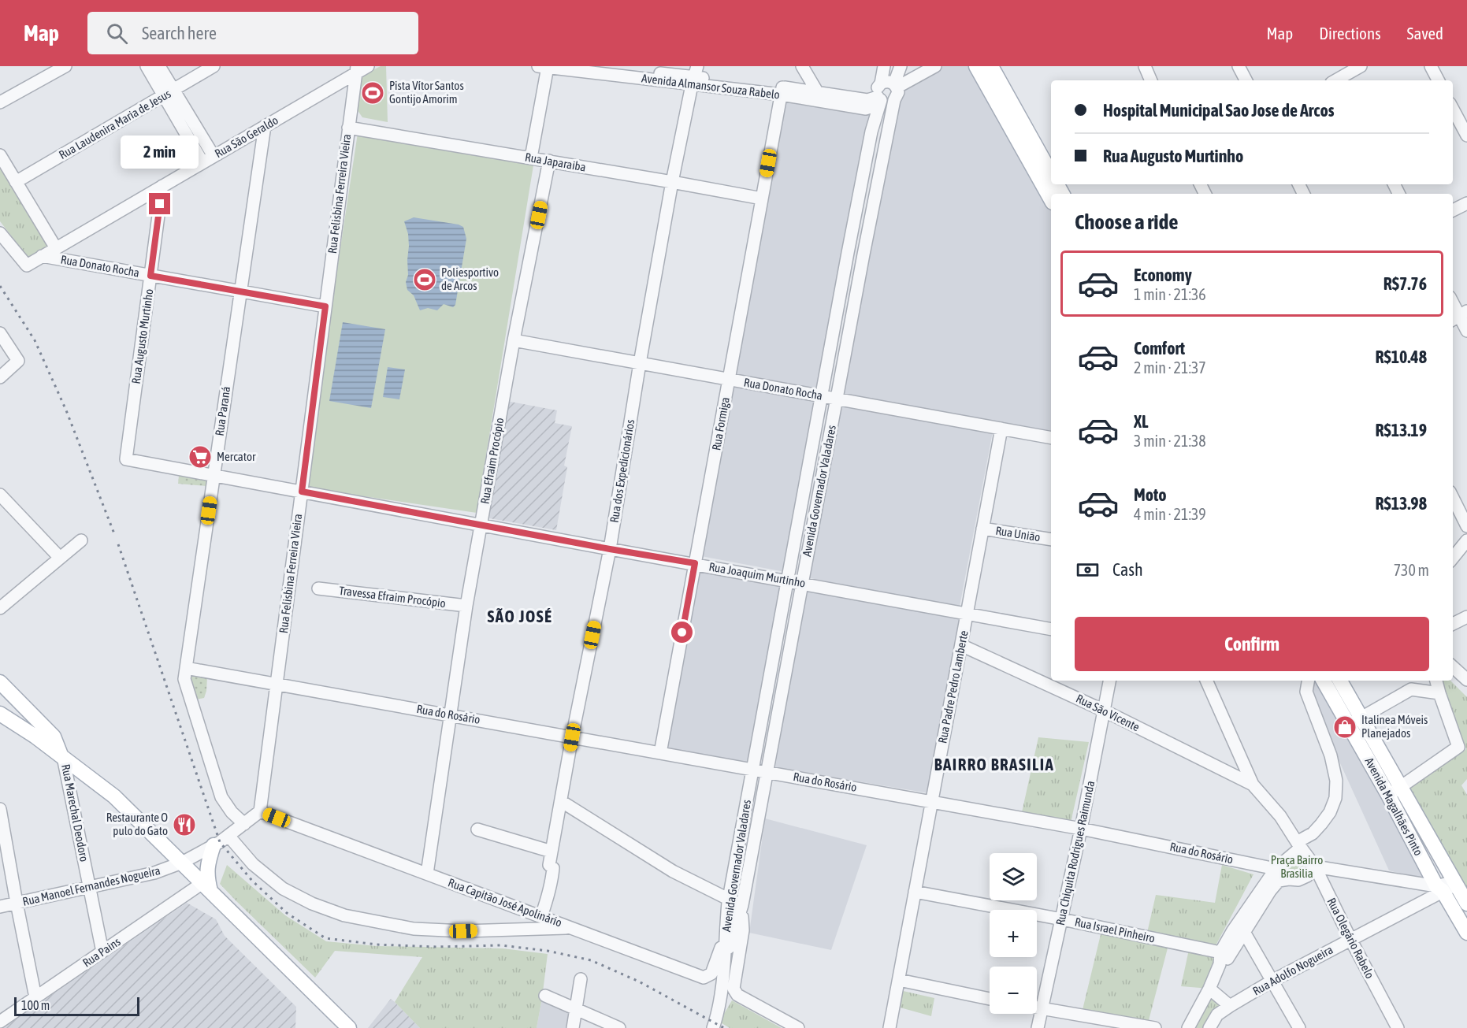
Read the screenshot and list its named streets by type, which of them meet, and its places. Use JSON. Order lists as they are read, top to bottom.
{
  "streets": {
    "main road": ["Avenida Magalhães Pinto"],
    "street": [
      "Avenida Almansor Souza Rabelo",
      "Rua Laudenira Maria de Jesus",
      "Rua São Geraldo",
      "Rua Japaraiba",
      "Rua Felisbina Ferreira Vieira",
      "Rua Donato Rocha",
      "Rua Augusto Murtinho",
      "Rua Paraná",
      "Rua Formiga",
      "Rua Efraim Procópio",
      "Rua dos Expedicionários",
      "Avenida Governador Valadares",
      "Rua União",
      "Rua Joaquim Murtinho",
      "Travessa Efraim Procópio",
      "Rua Padre Pedro Lamberte",
      "Rua São Vicente",
      "Rua do Rosário",
      "Rua Marechal Deodoro",
      "Rua Chiquita Rodrigues Raimunda",
      "Rua Manoel Fernandes Nogueira",
      "Rua Capitão José Apolinário",
      "Rua Israel Pinheiro",
      "Rua Olegário Rabelo",
      "Rua Pains",
      "Rua Adolfo Nogueira"
    ]
  },
  "crossings": [
    ["Avenida Almansor Souza Rabelo", "Rua Formiga"],
    ["Avenida Almansor Souza Rabelo", "Rua dos Expedicionários"],
    ["Avenida Almansor Souza Rabelo", "Avenida Governador Valadares"],
    ["Rua São Geraldo", "Rua Felisbina Ferreira Vieira"],
    ["Rua São Geraldo", "Rua Donato Rocha"],
    ["Rua São Geraldo", "Rua Augusto Murtinho"],
    ["Rua São Geraldo", "Rua Paraná"],
    ["Rua Japaraiba", "Rua Felisbina Ferreira Vieira"],
    ["Rua Japaraiba", "Rua Formiga"],
    ["Rua Japaraiba", "Rua Efraim Procópio"],
    ["Rua Japaraiba", "Rua dos Expedicionários"],
    ["Rua Felisbina Ferreira Vieira", "Rua Donato Rocha"],
    ["Rua Felisbina Ferreira Vieira", "Rua Joaquim Murtinho"],
    ["Rua Felisbina Ferreira Vieira", "Rua do Rosário"],
    ["Rua Felisbina Ferreira Vieira", "Rua Capitão José Apolinário"],
    ["Rua Donato Rocha", "Rua Augusto Murtinho"],
    ["Rua Donato Rocha", "Rua Paraná"],
    ["Rua Donato Rocha", "Rua Formiga"],
    ["Rua Donato Rocha", "Rua Efraim Procópio"],
    ["Rua Donato Rocha", "Rua dos Expedicionários"],
    ["Rua Donato Rocha", "Avenida Governador Valadares"],
    ["Rua Donato Rocha", "Rua Padre Pedro Lamberte"],
    ["Rua Augusto Murtinho", "Rua Joaquim Murtinho"],
    ["Rua Paraná", "Rua Joaquim Murtinho"],
    ["Rua Paraná", "Rua do Rosário"],
    ["Rua Formiga", "Rua Joaquim Murtinho"],
    ["Rua Formiga", "Rua do Rosário"],
    ["Rua Efraim Procópio", "Rua Joaquim Murtinho"],
    ["Rua Efraim Procópio", "Travessa Efraim Procópio"],
    ["Rua Efraim Procópio", "Rua do Rosário"],
    ["Rua Efraim Procópio", "Rua Capitão José Apolinário"],
    ["Rua dos Expedicionários", "Rua Joaquim Murtinho"],
    ["Rua dos Expedicionários", "Rua do Rosário"],
    ["Rua dos Expedicionários", "Rua Capitão José Apolinário"],
    ["Avenida Governador Valadares", "Rua Joaquim Murtinho"],
    ["Avenida Governador Valadares", "Rua do Rosário"],
    ["Avenida Governador Valadares", "Rua Capitão José Apolinário"],
    ["Rua União", "Rua Padre Pedro Lamberte"],
    ["Rua Joaquim Murtinho", "Rua Padre Pedro Lamberte"],
    ["Rua Padre Pedro Lamberte", "Rua São Vicente"],
    ["Rua Padre Pedro Lamberte", "Rua do Rosário"],
    ["Rua Padre Pedro Lamberte", "Rua Israel Pinheiro"],
    ["Rua São Vicente", "Rua Chiquita Rodrigues Raimunda"],
    ["Rua São Vicente", "Rua Olegário Rabelo"],
    ["Rua do Rosário", "Rua Chiquita Rodrigues Raimunda"],
    ["Avenida Magalhães Pinto", "Rua Adolfo Nogueira"],
    ["Rua Marechal Deodoro", "Rua Manoel Fernandes Nogueira"],
    ["Rua Marechal Deodoro", "Rua Pains"],
    ["Rua Chiquita Rodrigues Raimunda", "Rua Israel Pinheiro"],
    ["Rua Olegário Rabelo", "Rua Adolfo Nogueira"]
  ],
  "districts": ["SÃO JOSÉ", "BAIRRO BRASILIA"],
  "parks": ["Praça Bairro Brasilia"],
  "places": {
    "sports": ["Pista Vítor Santos Gontijo Amorim", "Poliesportivo de Arcos"],
    "supermarket": ["Mercator"],
    "shop": ["Italinea Móveis Planejados"],
    "restaurant": ["Restaurante O pulo do Gato"]
  },
  "scale_bar": "100 m",
  "page": {
    "header": "Map",
    "search": "Search here",
    "nav": ["Map", "Directions", "Saved"],
    "banner": ["Hospital Municipal Sao Jose de Arcos", "Rua Augusto Murtinho"],
    "bubble": "2 min",
    "heading": "Choose a ride",
    "list": [
      {
        "name": "Economy",
        "note": "1 min · 21:36",
        "value": "R$7.76"
      },
      {
        "name": "Comfort",
        "note": "2 min · 21:37",
        "value": "R$10.48"
      },
      {
        "name": "XL",
        "note": "3 min · 21:38",
        "value": "R$13.19"
      },
      {
        "name": "Moto",
        "note": "4 min · 21:39",
        "value": "R$13.98"
      }
    ],
    "pay": ["Cash", "730 m"],
    "buttons": "Confirm",
    "map_buttons": ["+", "−"],
    "scale": "100 m"
  }
}
